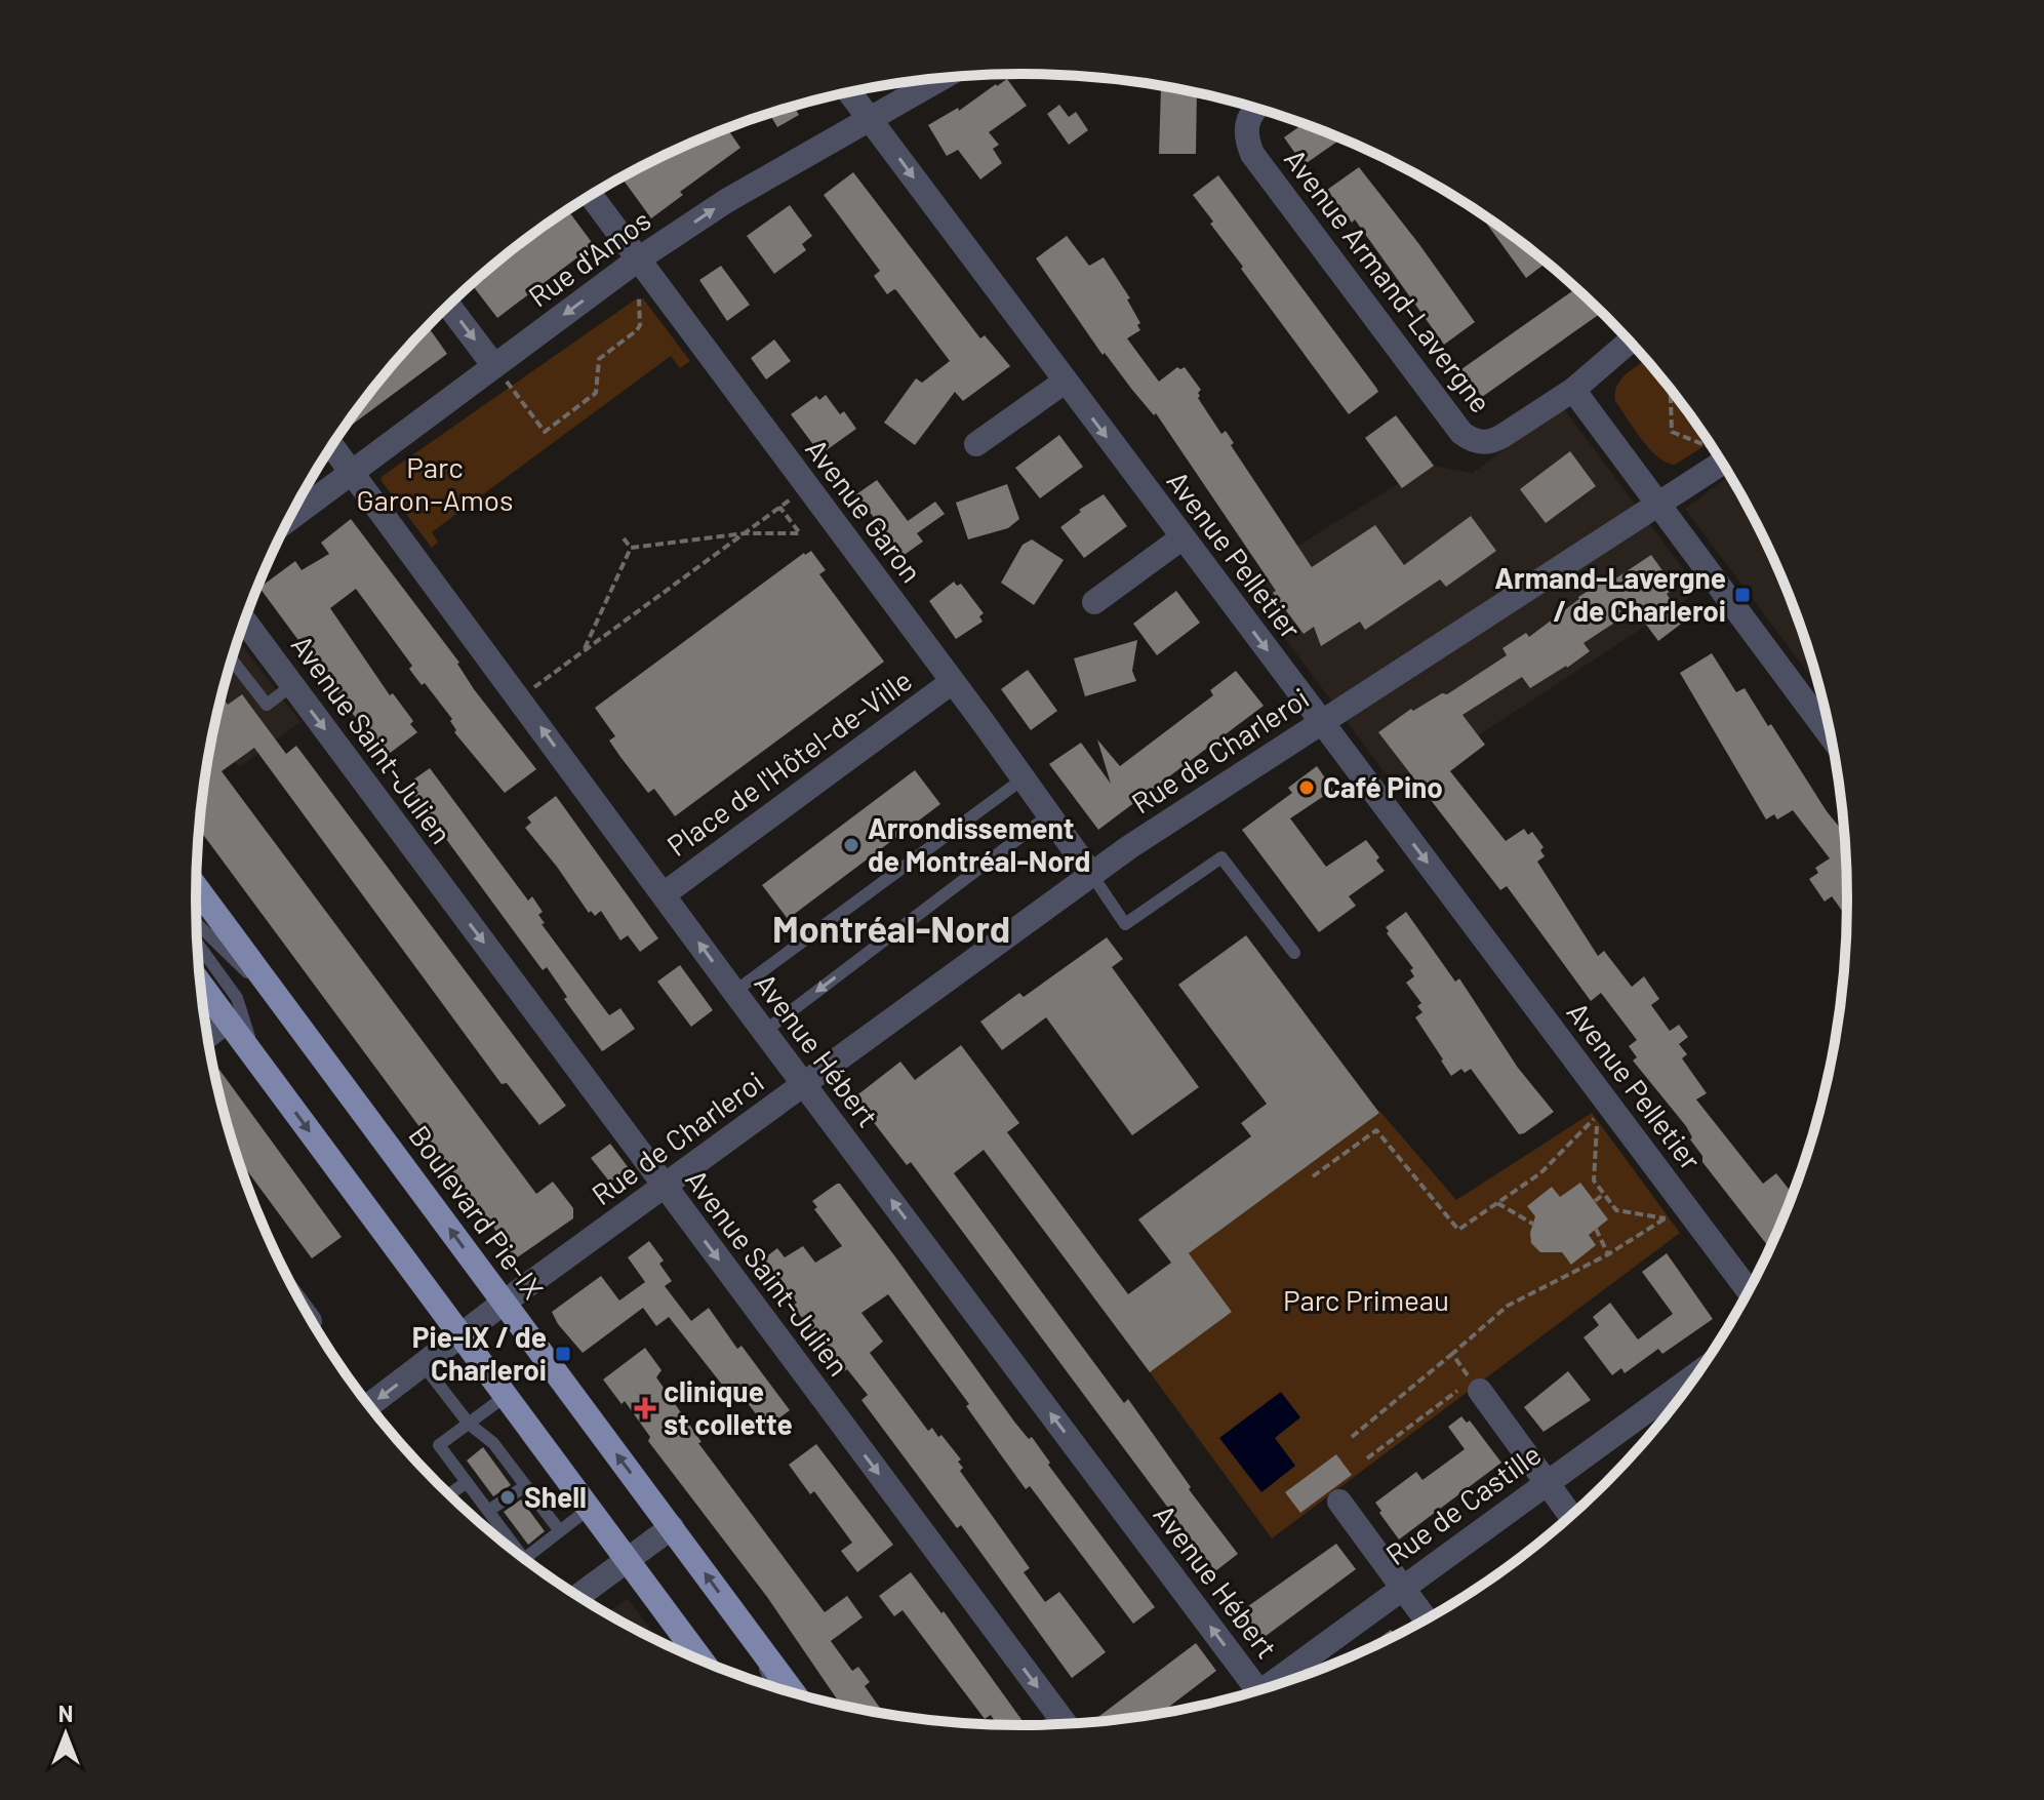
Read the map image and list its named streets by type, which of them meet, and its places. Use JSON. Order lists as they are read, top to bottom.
{
  "streets": {
    "main road": ["Boulevard Pie-IX"],
    "street": [
      "Rue d'Amos",
      "Avenue Armand-Lavergne",
      "Avenue Garon",
      "Avenue Pelletier",
      "Avenue Saint-Julien",
      "Rue de Charleroi",
      "Place de l'Hôtel-de-Ville",
      "Avenue Hébert",
      "Rue de Castille"
    ]
  },
  "crossings": [
    ["Rue d'Amos", "Avenue Garon"],
    ["Rue d'Amos", "Avenue Pelletier"],
    ["Rue d'Amos", "Avenue Hébert"],
    ["Avenue Garon", "Rue de Charleroi"],
    ["Avenue Garon", "Place de l'Hôtel-de-Ville"],
    ["Avenue Pelletier", "Rue de Charleroi"],
    ["Avenue Saint-Julien", "Rue de Charleroi"],
    ["Rue de Charleroi", "Avenue Hébert"],
    ["Rue de Charleroi", "Boulevard Pie-IX"],
    ["Place de l'Hôtel-de-Ville", "Avenue Hébert"]
  ],
  "one_way": ["Avenue Pelletier", "Avenue Saint-Julien", "Avenue Hébert"],
  "districts": ["Montréal-Nord"],
  "parks": ["Parc Garon–Amos", "Parc Primeau"],
  "places": {
    "transit": ["Armand-Lavergne / de Charleroi", "Pie-IX / de Charleroi"],
    "other": ["Café Pino", "Arrondissement de Montréal-Nord", "Shell"],
    "health": ["clinique st collette"]
  },
  "north": "top"
}
